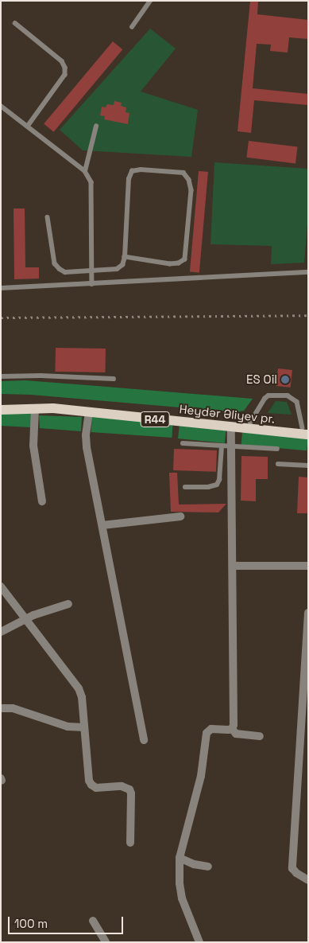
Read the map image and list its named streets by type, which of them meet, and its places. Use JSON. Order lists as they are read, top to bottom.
{
  "streets": {
    "main road": ["Heydər Əliyev pr.", "R44"]
  },
  "places": ["ES Oil"],
  "scale_bar": "100 m"
}
